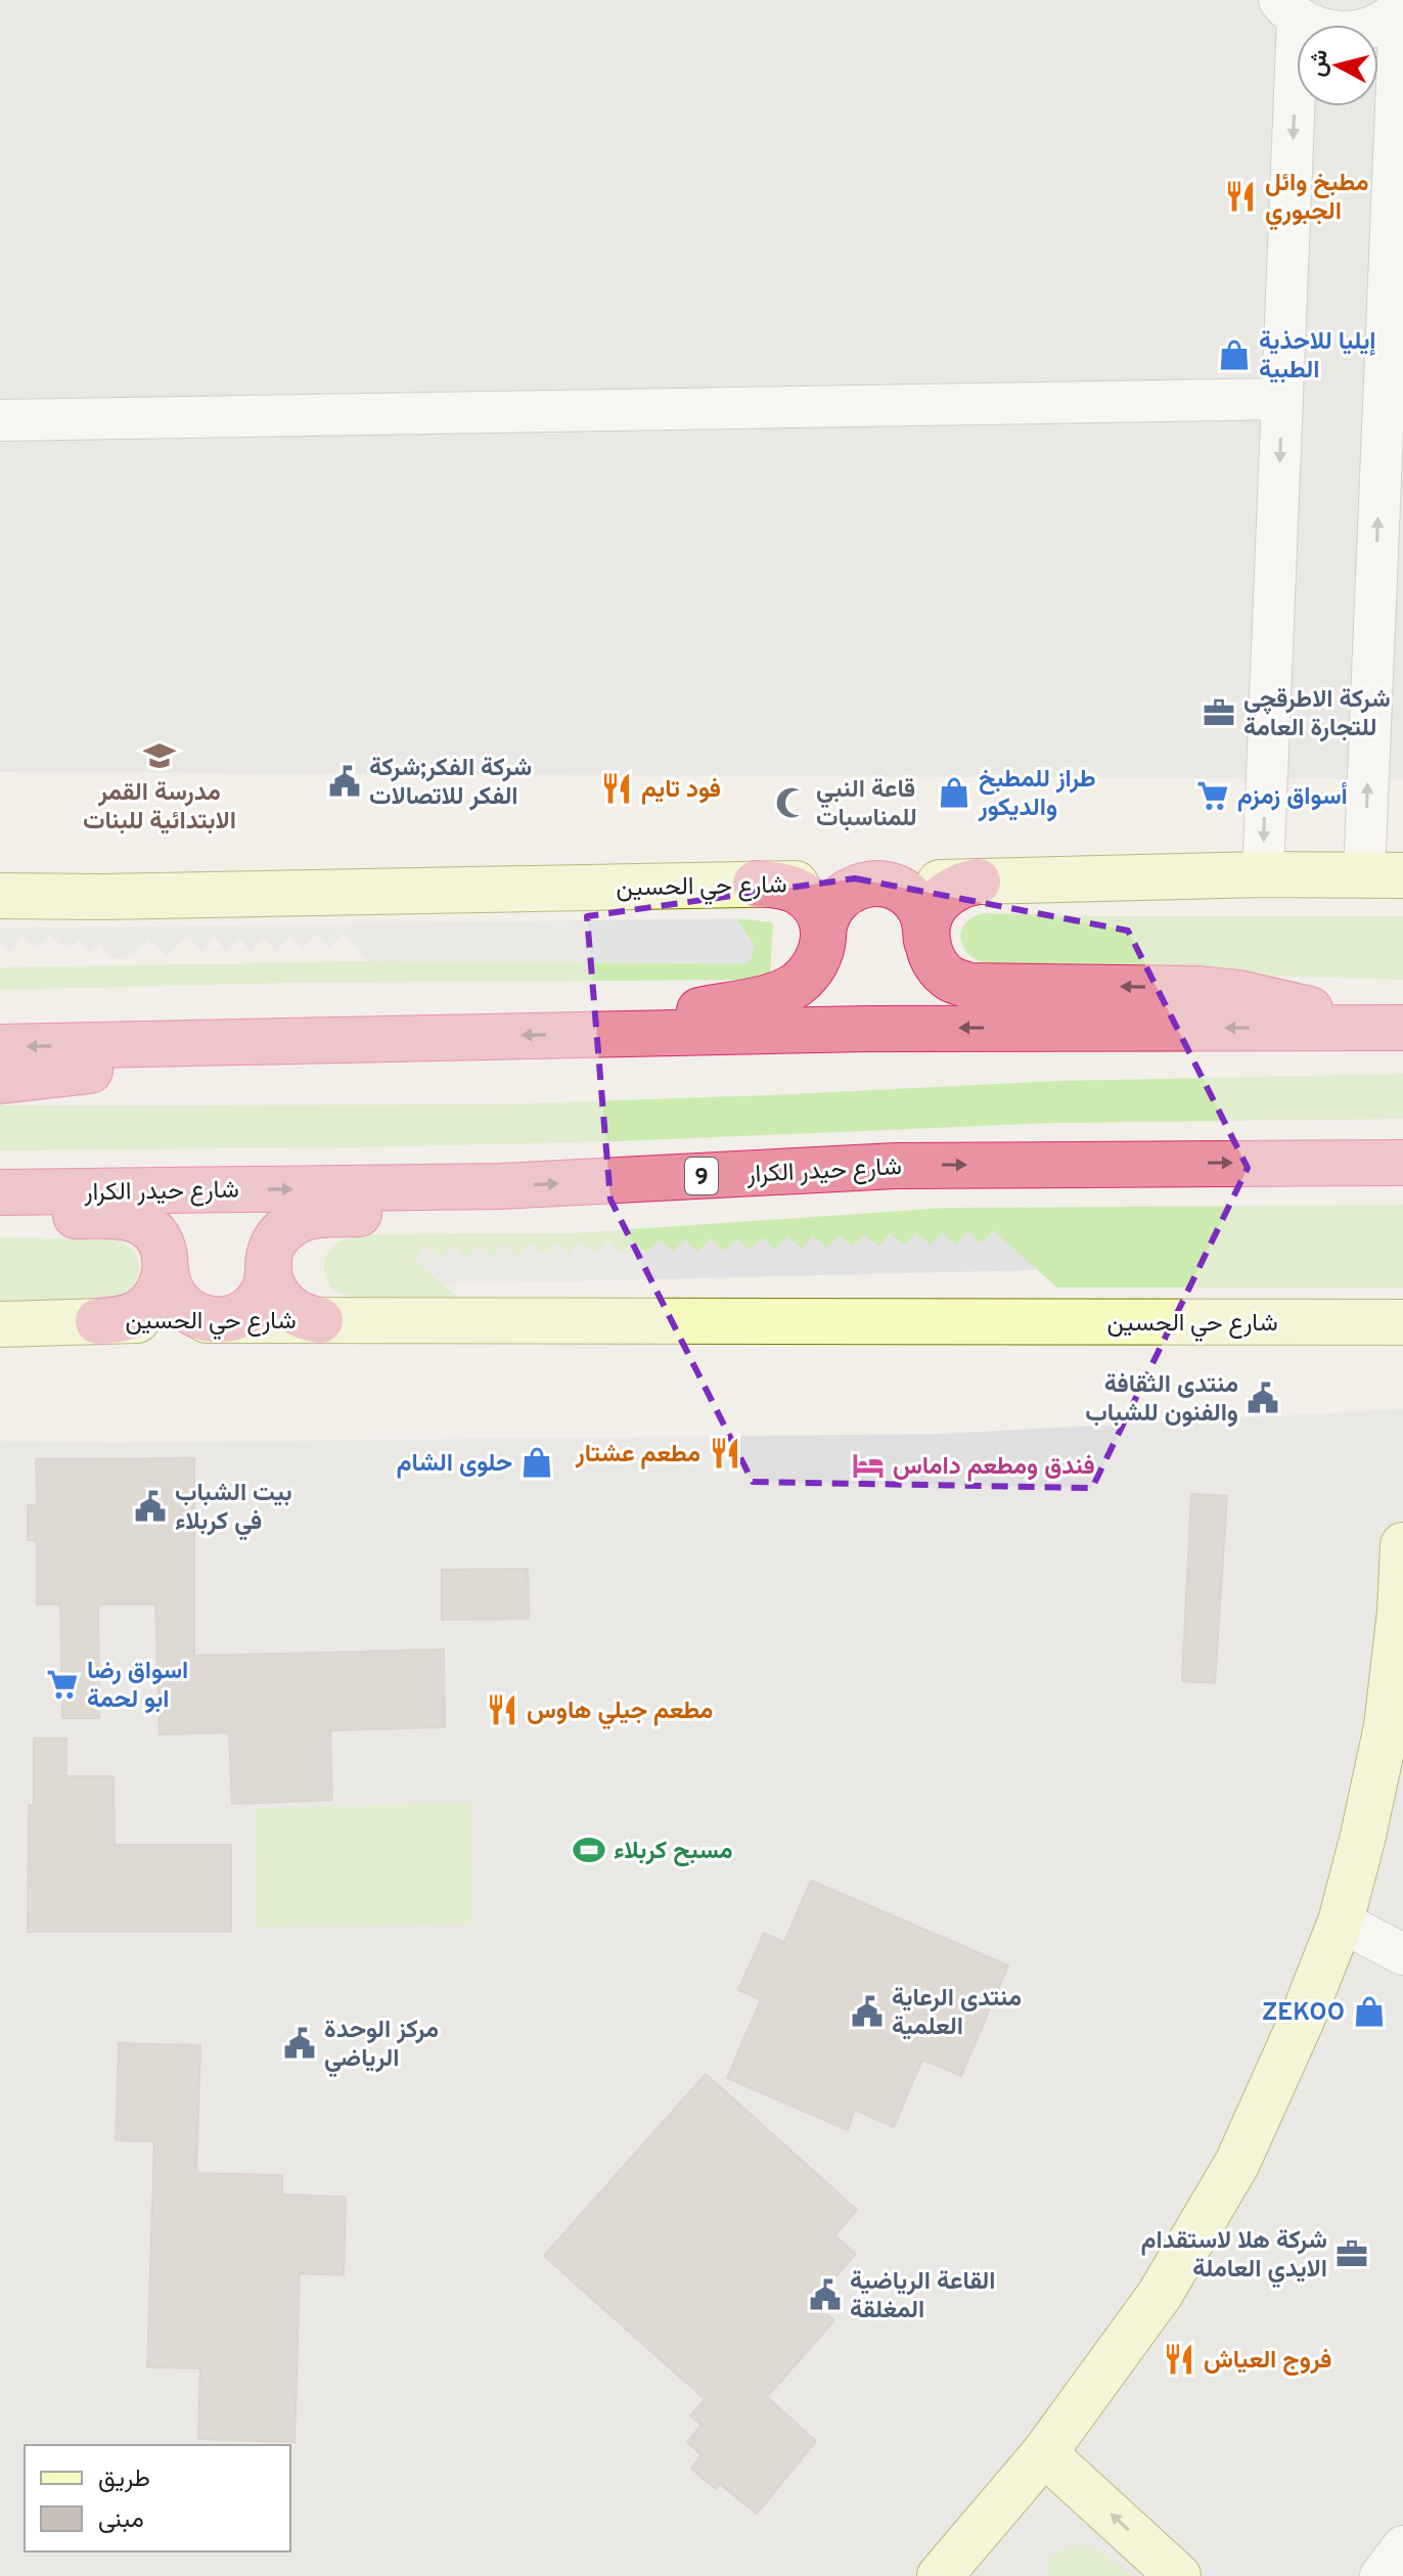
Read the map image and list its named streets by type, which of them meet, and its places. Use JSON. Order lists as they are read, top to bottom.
{
  "streets": {
    "highway": ["شارع حيدر الكرار", "9"],
    "main road": ["شارع حي الحسين"]
  },
  "places": {
    "restaurant": [
      "مطبخ وائل الجبوري",
      "فود تايم",
      "مطعم عشتار",
      "مطعم جيلي هاوس",
      "فروج العياش"
    ],
    "shop": [
      "إيليا للاحذية الطبية",
      "طراز للمطبخ والديكور",
      "حلوى الشام",
      "ZEKOO"
    ],
    "office": ["شركة الاطرقچي للتجارة العامة", "شركة هلا لاستقدام الايدي العاملة"],
    "school or university": ["مدرسة القمر الابتدائية للبنات"],
    "public building": [
      "شركة الفكر;شركة الفكر للاتصالات",
      "منتدى الثقافة والفنون للشباب",
      "بيت الشباب في كربلاء",
      "منتدى الرعاية العلمية",
      "مركز الوحدة الرياضي",
      "القاعة الرياضية المغلقة"
    ],
    "supermarket": ["أسواق زمزم", "اسواق رضا ابو لحمة"],
    "mosque": ["قاعة النبي للمناسبات"],
    "hotel": ["فندق ومطعم داماس"],
    "sports": ["مسبح كربلاء"]
  },
  "legend": ["طريق", "مبنى"],
  "north": "left"
}
